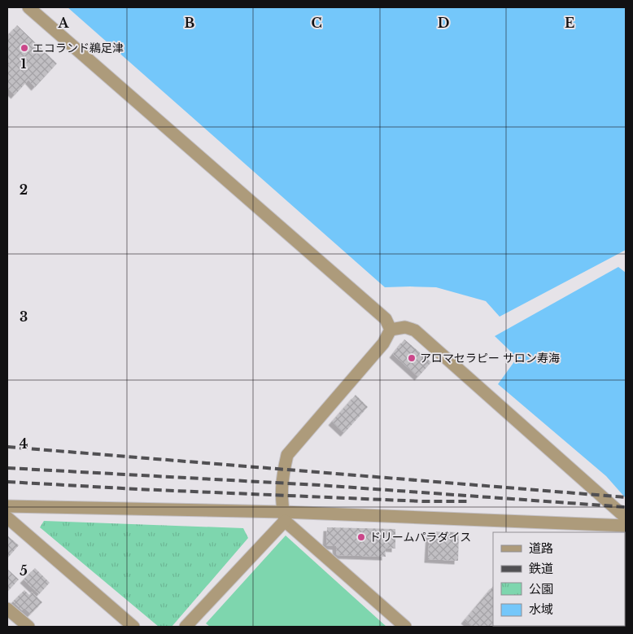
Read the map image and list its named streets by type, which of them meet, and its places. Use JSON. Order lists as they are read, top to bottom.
{
  "places": ["エコランド鵜足津", "アロマセラピー サロン寿海", "ドリームパラダイス"],
  "legend": [
    "道路",
    "鉄道",
    "公園",
    "水域"
  ],
  "grid": {
    "columns": [
      "A",
      "B",
      "C",
      "D",
      "E"
    ],
    "rows": [
      "1",
      "2",
      "3",
      "4",
      "5"
    ]
  }
}
